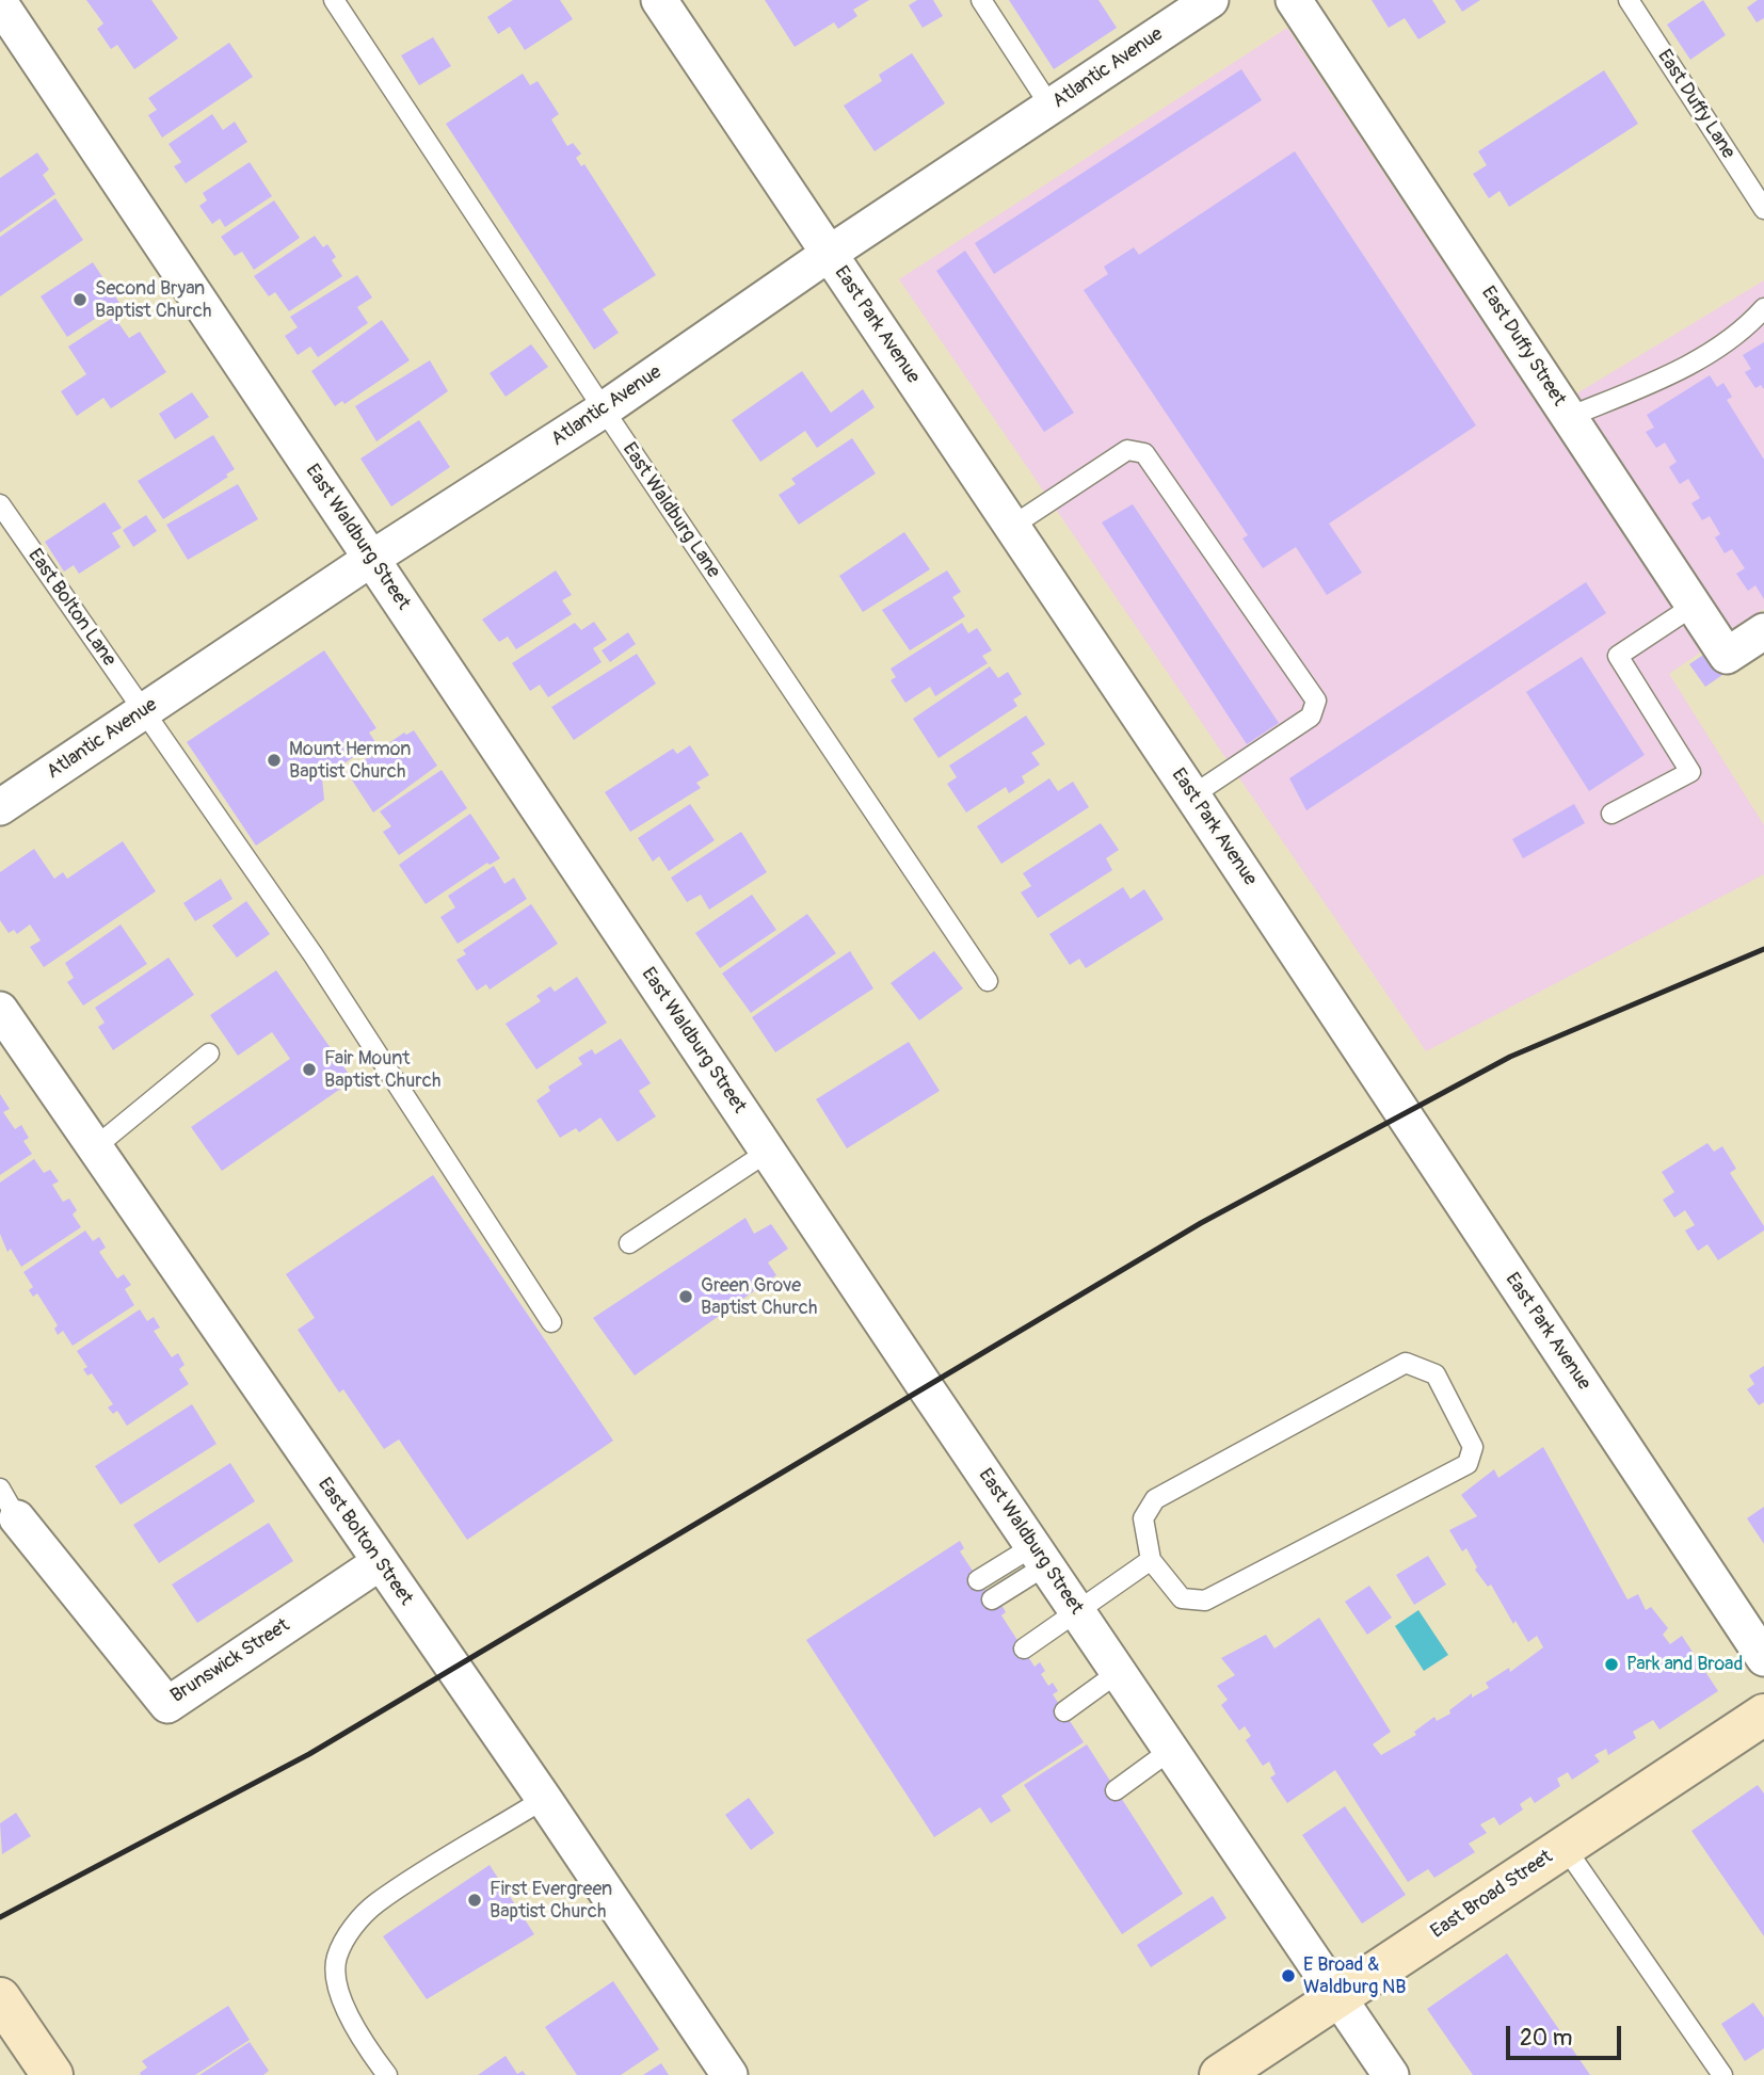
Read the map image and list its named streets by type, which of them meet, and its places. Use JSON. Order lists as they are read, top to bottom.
{
  "streets": {
    "main road": ["East Broad Street"],
    "street": [
      "Atlantic Avenue",
      "East Park Avenue",
      "East Duffy Street",
      "East Waldburg Street",
      "East Bolton Street",
      "Brunswick Street"
    ],
    "lane": ["East Duffy Lane", "East Waldburg Lane", "East Bolton Lane"]
  },
  "crossings": [
    ["Atlantic Avenue", "East Park Avenue"],
    ["Atlantic Avenue", "East Waldburg Lane"],
    ["Atlantic Avenue", "East Waldburg Street"],
    ["Atlantic Avenue", "East Bolton Lane"],
    ["East Waldburg Street", "East Broad Street"],
    ["East Bolton Street", "Brunswick Street"]
  ],
  "places": [
    "Second Bryan Baptist Church",
    "Mount Hermon Baptist Church",
    "Fair Mount Baptist Church",
    "Green Grove Baptist Church",
    "Park and Broad",
    "First Evergreen Baptist Church",
    "E Broad & Waldburg NB"
  ],
  "scale_bar": "20 m"
}
